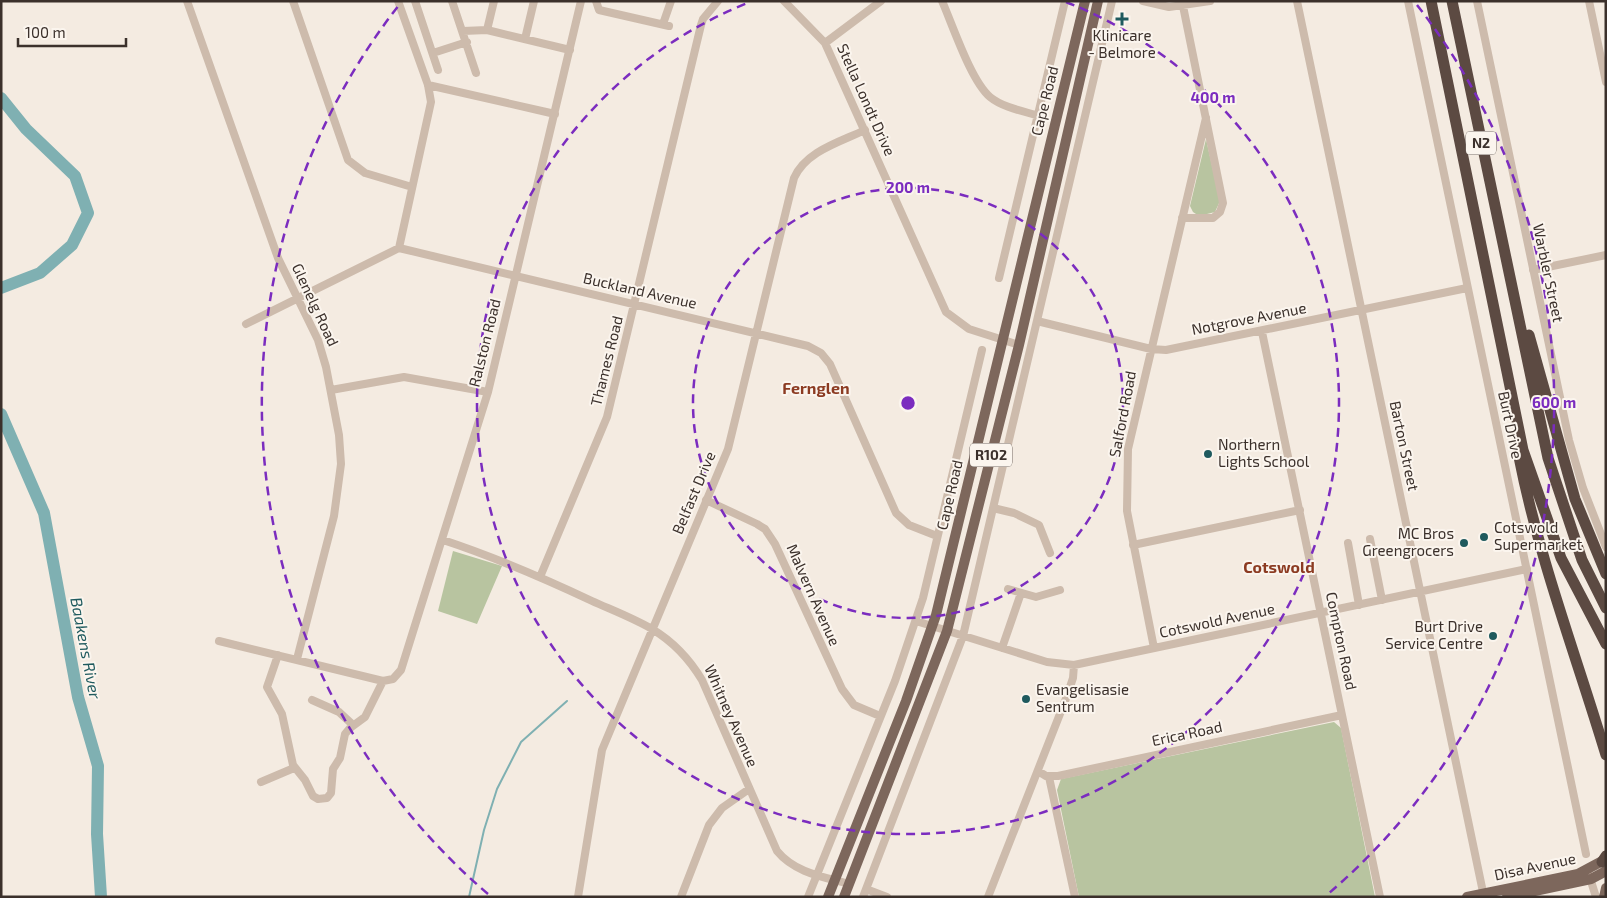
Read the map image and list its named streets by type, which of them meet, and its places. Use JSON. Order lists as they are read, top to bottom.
{
  "streets": {
    "highway": ["N2"],
    "main road": ["Cape Road", "R102", "Disa Avenue"],
    "street": [
      "Stella Londt Drive",
      "Warbler Street",
      "Buckland Avenue",
      "Glenelg Road",
      "Notgrove Avenue",
      "Ralston Road",
      "Thames Road",
      "Salford Road",
      "Burt Drive",
      "Barton Street",
      "Belfast Drive",
      "Malvern Avenue",
      "Cotswold Avenue",
      "Compton Road",
      "Whitney Avenue",
      "Erica Road"
    ]
  },
  "crossings": [
    ["Stella Londt Drive", "Cape Road"],
    ["Stella Londt Drive", "Belfast Drive"],
    ["Cape Road", "Buckland Avenue"],
    ["Cape Road", "Malvern Avenue"],
    ["Cape Road", "Cotswold Avenue"],
    ["Cape Road", "Whitney Avenue"],
    ["Buckland Avenue", "Ralston Road"],
    ["Buckland Avenue", "Thames Road"],
    ["Buckland Avenue", "Belfast Drive"],
    ["Notgrove Avenue", "Salford Road"],
    ["Notgrove Avenue", "Burt Drive"],
    ["Notgrove Avenue", "Barton Street"],
    ["Notgrove Avenue", "Compton Road"],
    ["Ralston Road", "Whitney Avenue"],
    ["Thames Road", "Whitney Avenue"],
    ["Salford Road", "Cotswold Avenue"],
    ["Burt Drive", "Cotswold Avenue"],
    ["Barton Street", "Cotswold Avenue"],
    ["Barton Street", "Disa Avenue"],
    ["Belfast Drive", "Malvern Avenue"],
    ["Belfast Drive", "Whitney Avenue"],
    ["Cotswold Avenue", "Compton Road"],
    ["Compton Road", "Erica Road"]
  ],
  "districts": ["Fernglen", "Cotswold"],
  "water": ["Baakens River"],
  "places": {
    "health": ["Klinicare - Belmore"],
    "other": [
      "Northern Lights School",
      "Cotswold Supermarket",
      "MC Bros Greengrocers",
      "Burt Drive Service Centre",
      "Evangelisasie Sentrum"
    ]
  },
  "scale_bar": "100 m",
  "rings": ["400 m", "200 m", "600 m"]
}
